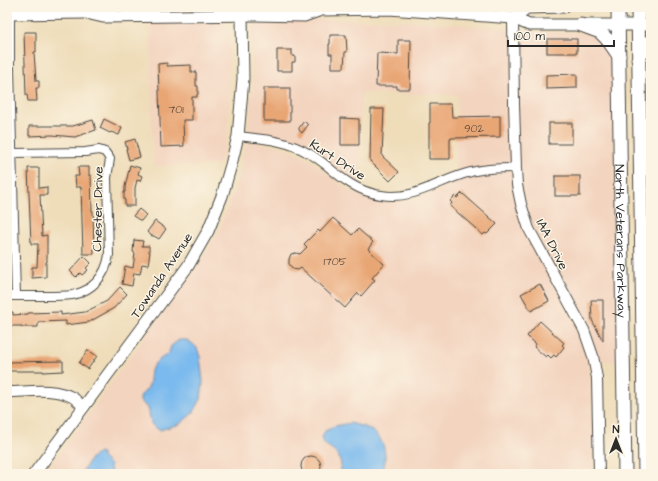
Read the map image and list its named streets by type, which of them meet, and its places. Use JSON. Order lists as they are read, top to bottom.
{
  "streets": {
    "highway": ["North Veterans Parkway"],
    "main road": ["Towanda Avenue"],
    "street": ["Kurt Drive", "Chester Drive", "IAA Drive"]
  },
  "crossings": [
    ["Kurt Drive", "IAA Drive"],
    ["Kurt Drive", "Towanda Avenue"]
  ],
  "house_numbers": ["701", "902", "1705"],
  "scale_bar": "100 m",
  "north": "top"
}
